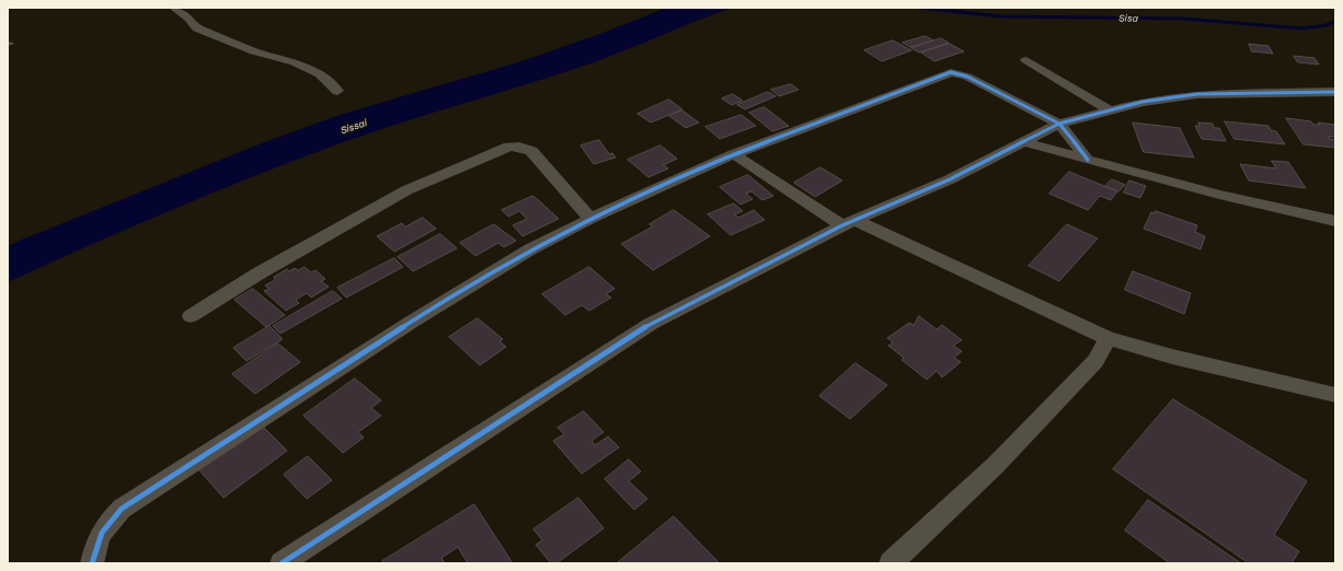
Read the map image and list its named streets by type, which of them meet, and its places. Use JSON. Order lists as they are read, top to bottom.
{
  "water": ["Sisa", "Sissai"]
}
